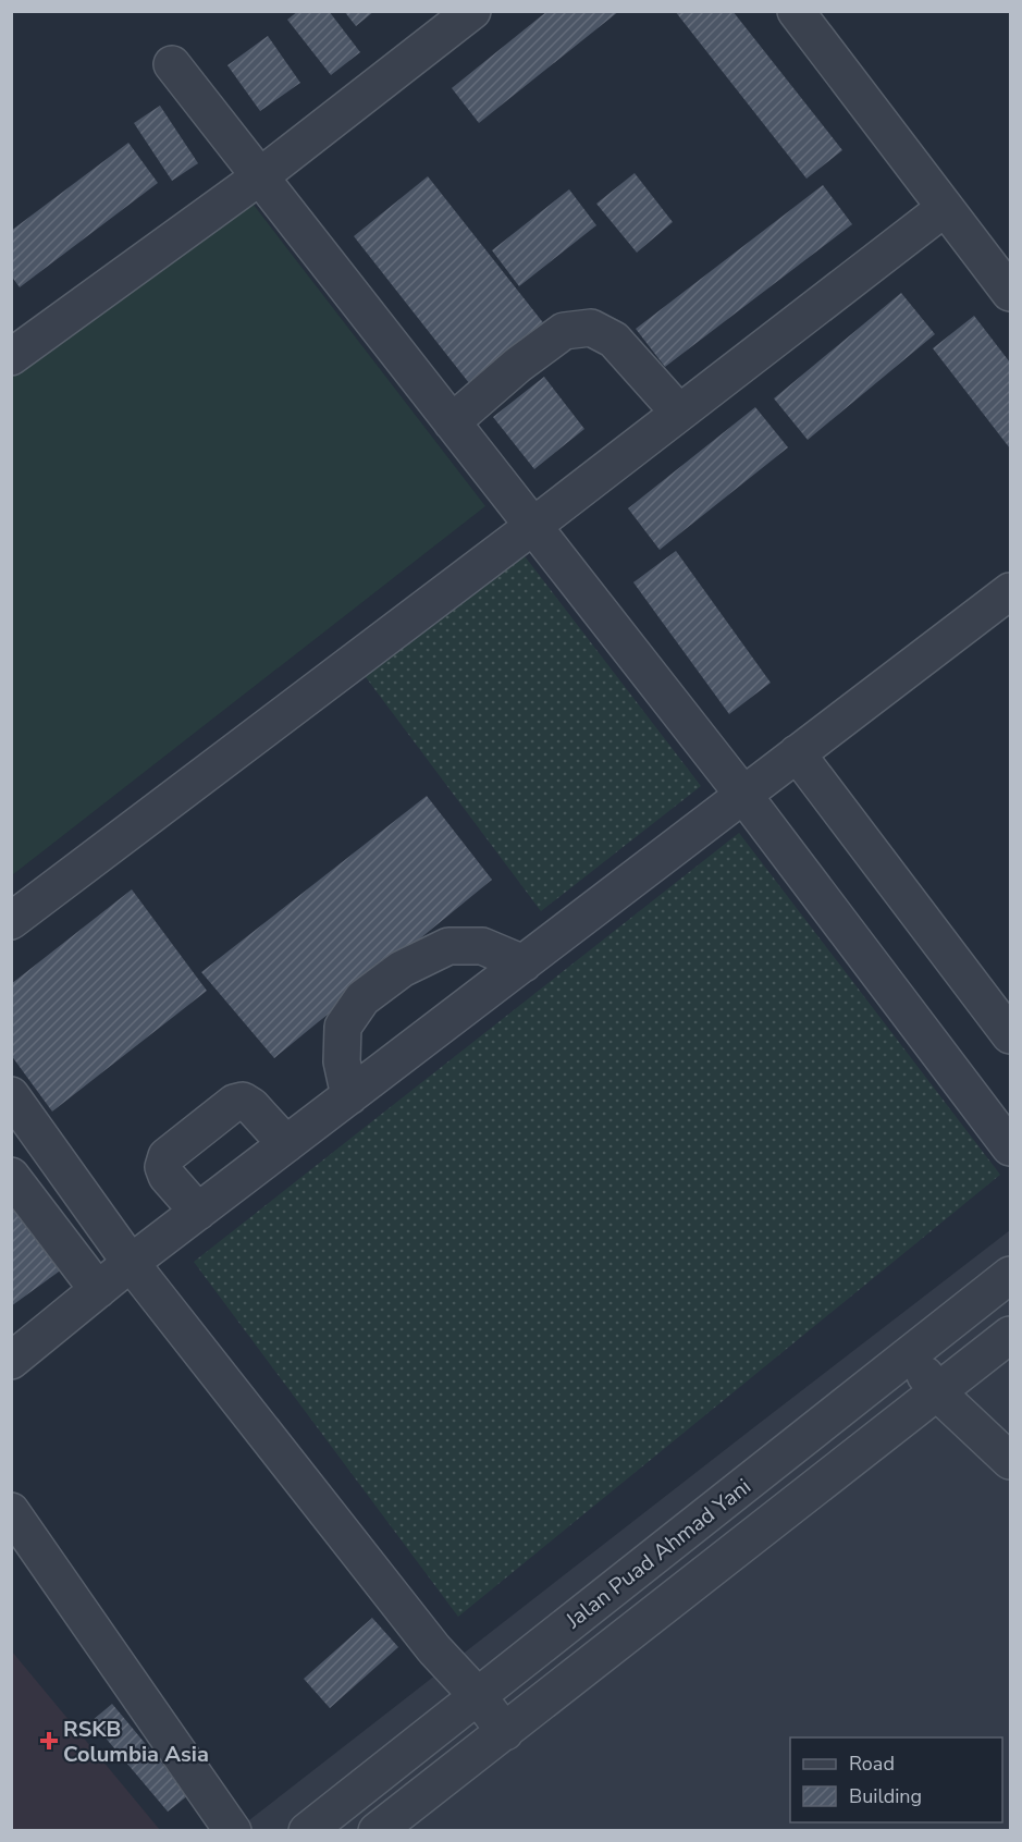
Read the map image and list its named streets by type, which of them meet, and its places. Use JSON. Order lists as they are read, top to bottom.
{
  "streets": {
    "lane": ["Jalan Puad Ahmad Yani"]
  },
  "places": {
    "health": ["RSKB Columbia Asia"]
  },
  "legend": ["Road", "Building"]
}
